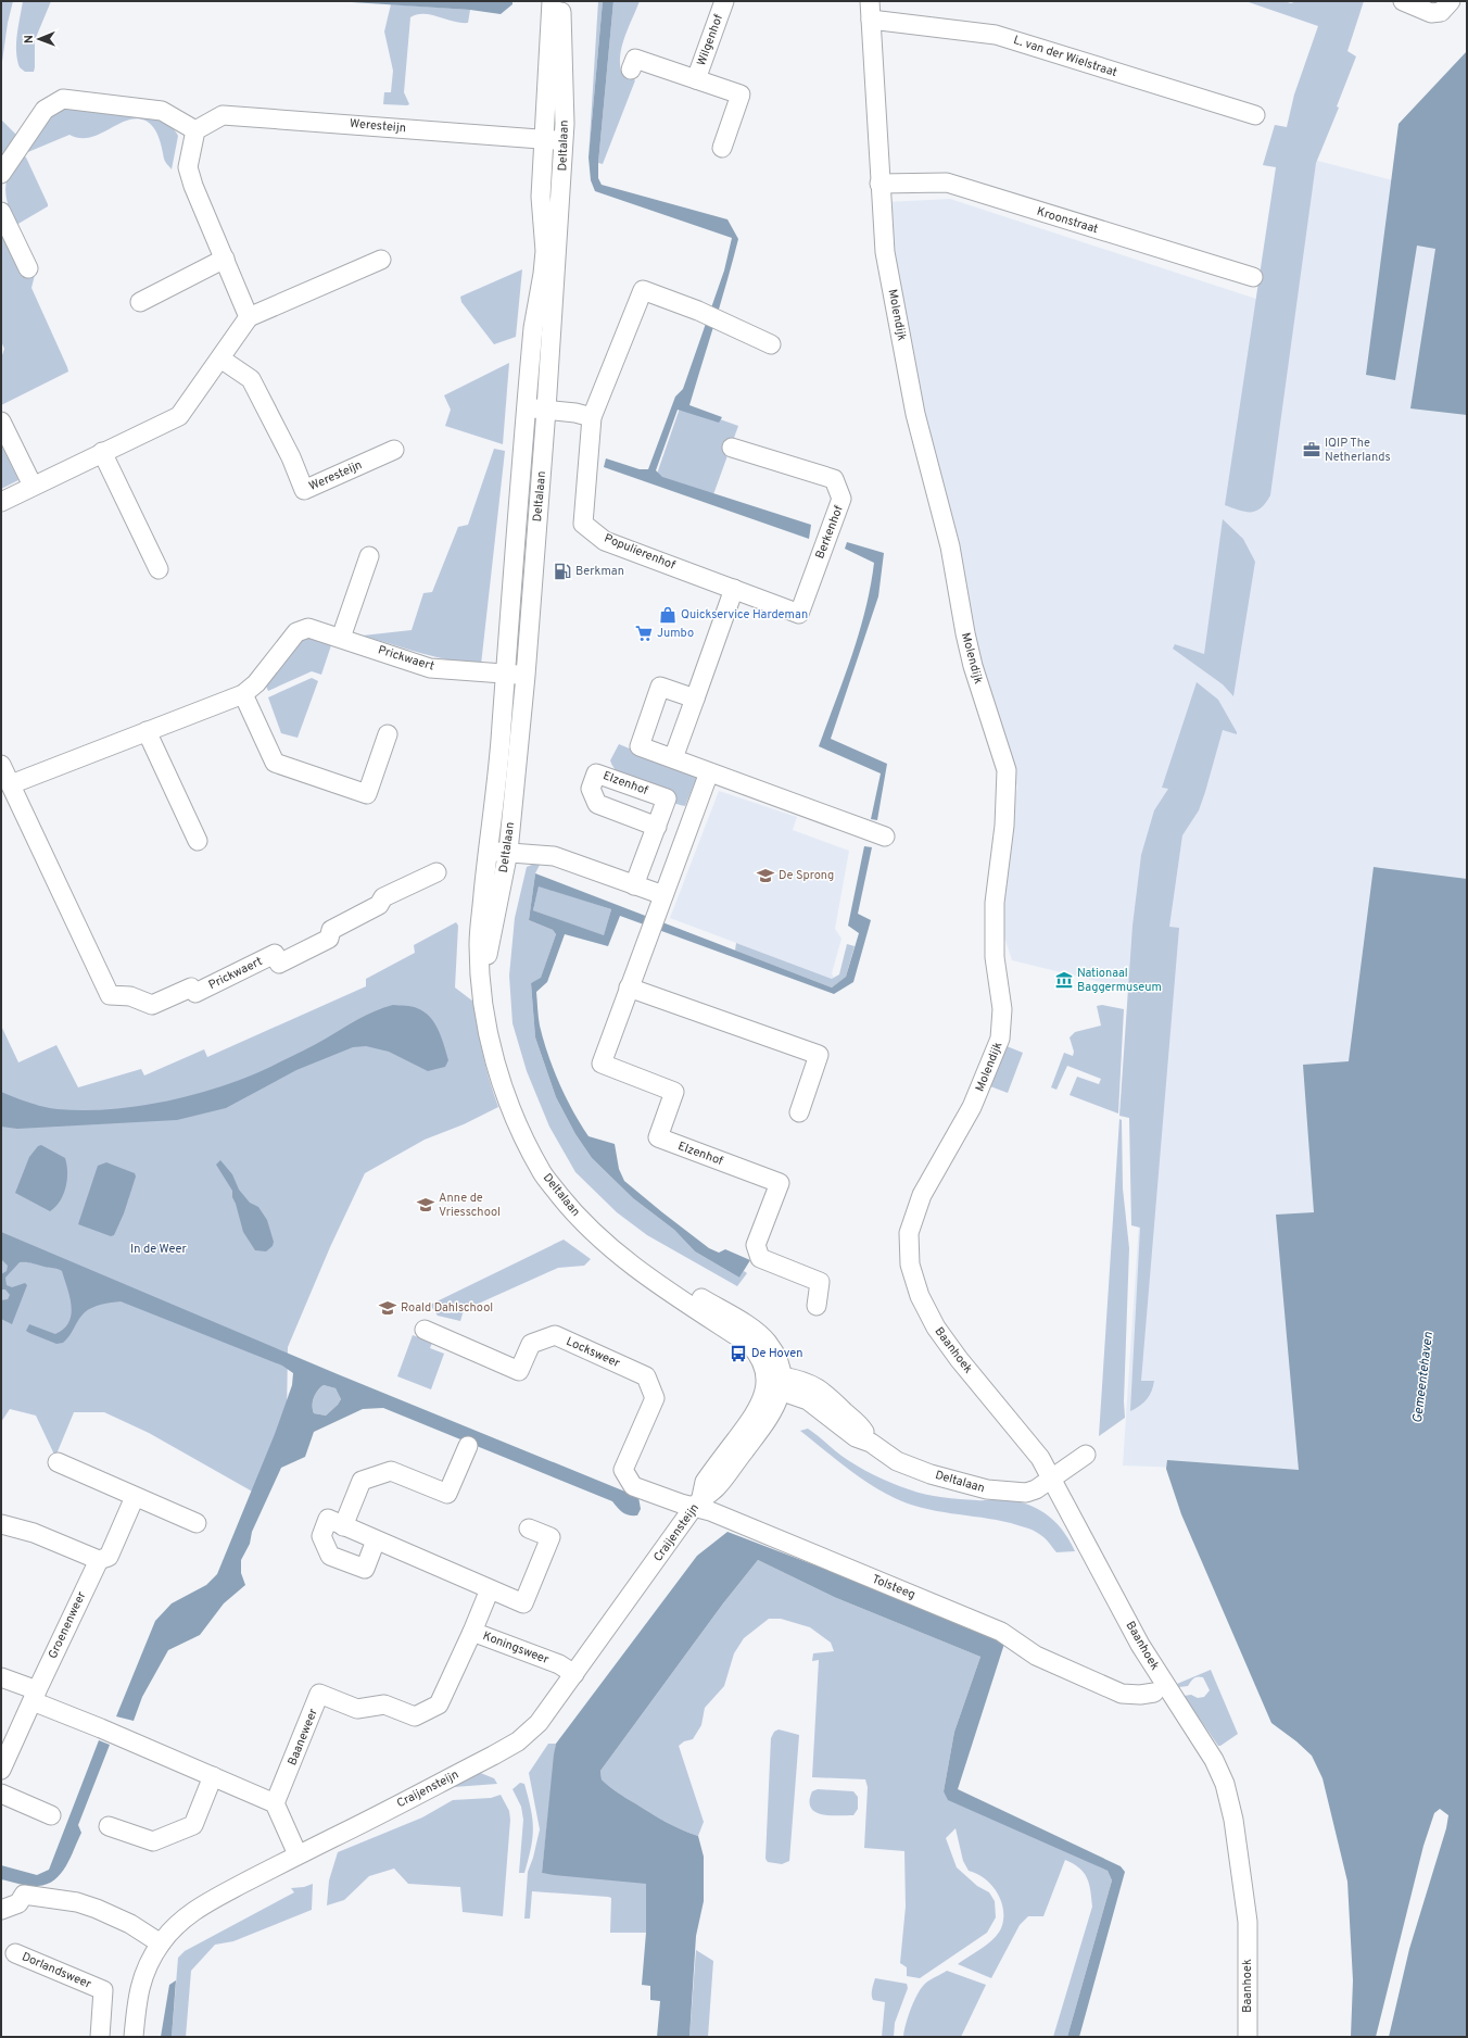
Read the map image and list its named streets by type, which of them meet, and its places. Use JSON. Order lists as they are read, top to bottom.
{
  "streets": {
    "street": [
      "Wilgenhof",
      "L. van der Wielstraat",
      "Weresteijn",
      "Deltalaan",
      "Kroonstraat",
      "Molendijk",
      "Berkenhof",
      "Populierenhof",
      "Prickwaert",
      "Elzenhof",
      "Baanhoek",
      "Locksweer",
      "Craijensteijn",
      "Tolsteeg",
      "Groenenweer",
      "Koningsweer",
      "Baaneweer",
      "Dorlandsweer"
    ]
  },
  "crossings": [
    ["L. van der Wielstraat", "Molendijk"],
    ["Weresteijn", "Deltalaan"],
    ["Deltalaan", "Prickwaert"],
    ["Deltalaan", "Baanhoek"],
    ["Deltalaan", "Craijensteijn"],
    ["Kroonstraat", "Molendijk"],
    ["Molendijk", "Baanhoek"],
    ["Berkenhof", "Populierenhof"],
    ["Locksweer", "Tolsteeg"],
    ["Craijensteijn", "Tolsteeg"],
    ["Craijensteijn", "Koningsweer"],
    ["Koningsweer", "Baaneweer"]
  ],
  "water": ["Gemeentehaven"],
  "parks": ["In de Weer"],
  "places": {
    "office": ["IQIP The Netherlands"],
    "fuel station": ["Berkman"],
    "shop": ["Quickservice Hardeman"],
    "supermarket": ["Jumbo"],
    "school or university": ["De Sprong", "Anne de Vriesschool", "Roald Dahlschool"],
    "museum": ["Nationaal Baggermuseum"],
    "bus stop": ["De Hoven"]
  },
  "north": "left"
}
